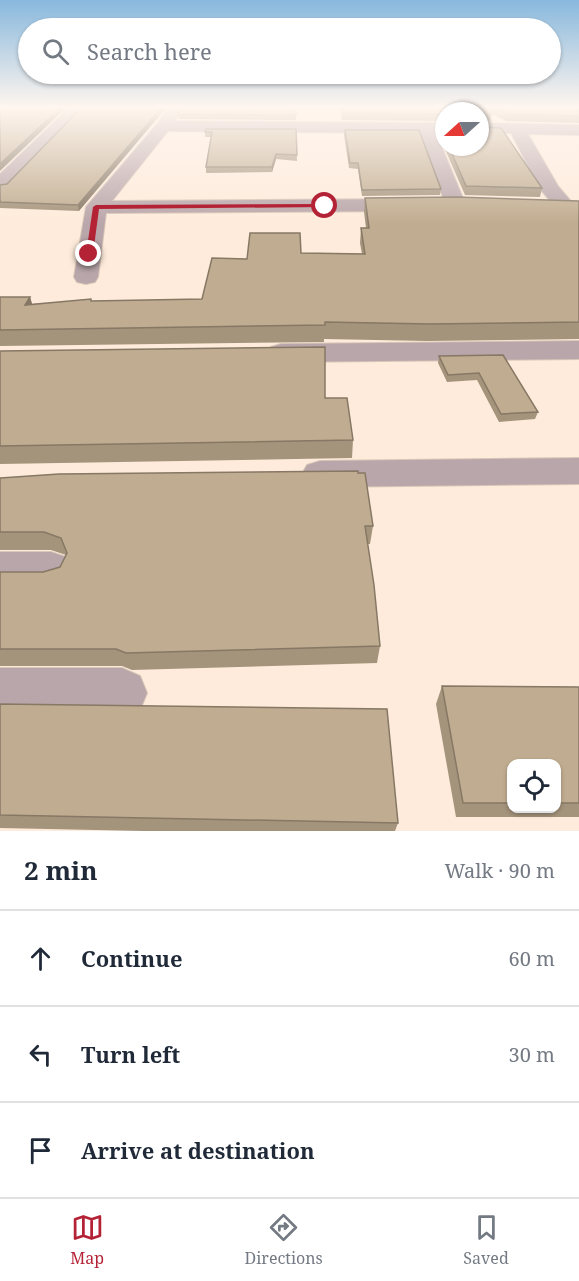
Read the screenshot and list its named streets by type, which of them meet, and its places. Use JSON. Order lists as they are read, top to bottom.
{
  "north": "left",
  "page": {
    "search": "Search here",
    "heading": ["2 min", "Walk · 90 m"],
    "list": [
      ["Continue", "60 m"],
      ["Turn left", "30 m"],
      "Arrive at destination"
    ],
    "nav": ["Map", "Directions", "Saved"]
  }
}
